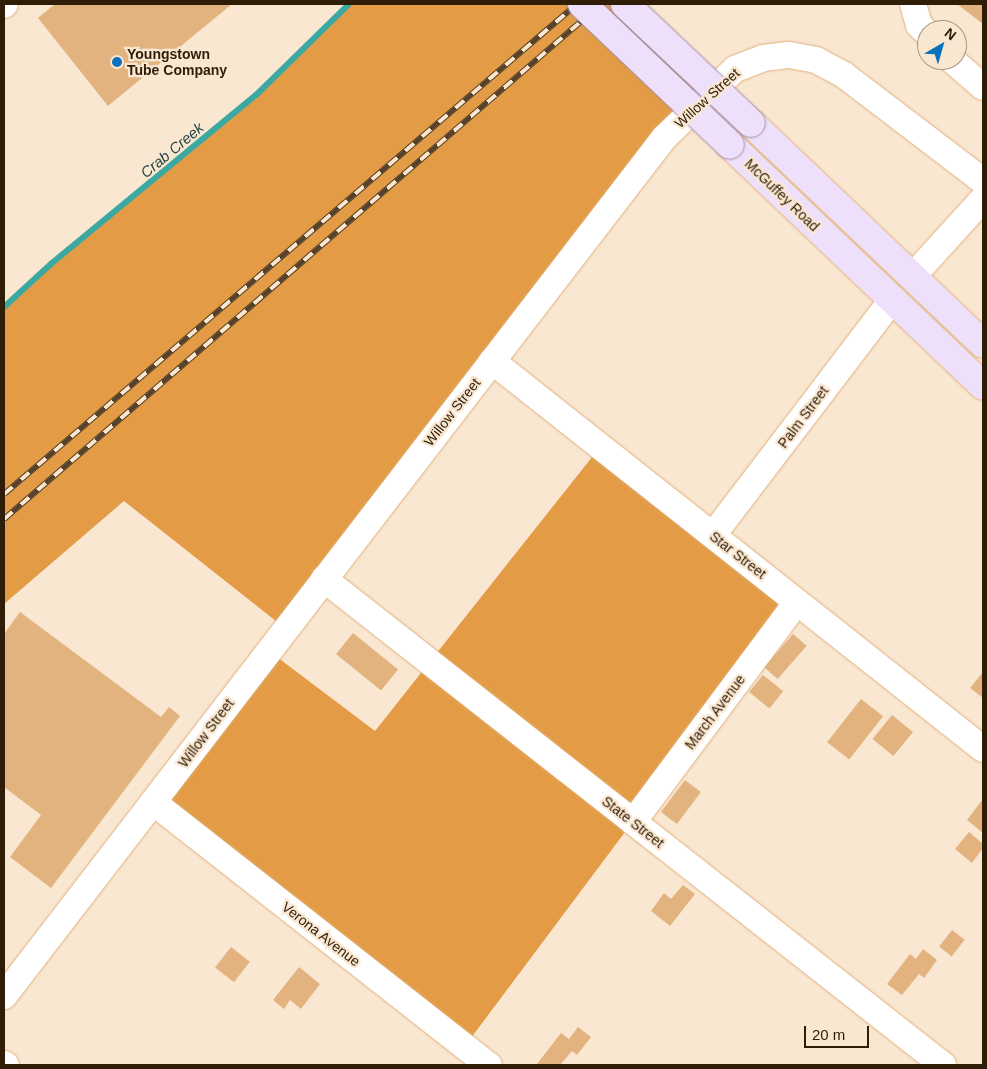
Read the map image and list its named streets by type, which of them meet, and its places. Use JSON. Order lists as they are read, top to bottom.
{
  "streets": {
    "main road": ["McGuffey Road"],
    "street": [
      "Willow Street",
      "Palm Street",
      "Star Street",
      "March Avenue",
      "State Street",
      "Verona Avenue"
    ]
  },
  "crossings": [
    ["Willow Street", "Star Street"],
    ["Willow Street", "State Street"],
    ["Willow Street", "Verona Avenue"],
    ["McGuffey Road", "Palm Street"],
    ["Palm Street", "Star Street"],
    ["Star Street", "March Avenue"],
    ["March Avenue", "State Street"]
  ],
  "water": ["Crab Creek"],
  "places": ["Youngstown Tube Company"],
  "scale_bar": "20 m",
  "north": "top right"
}
